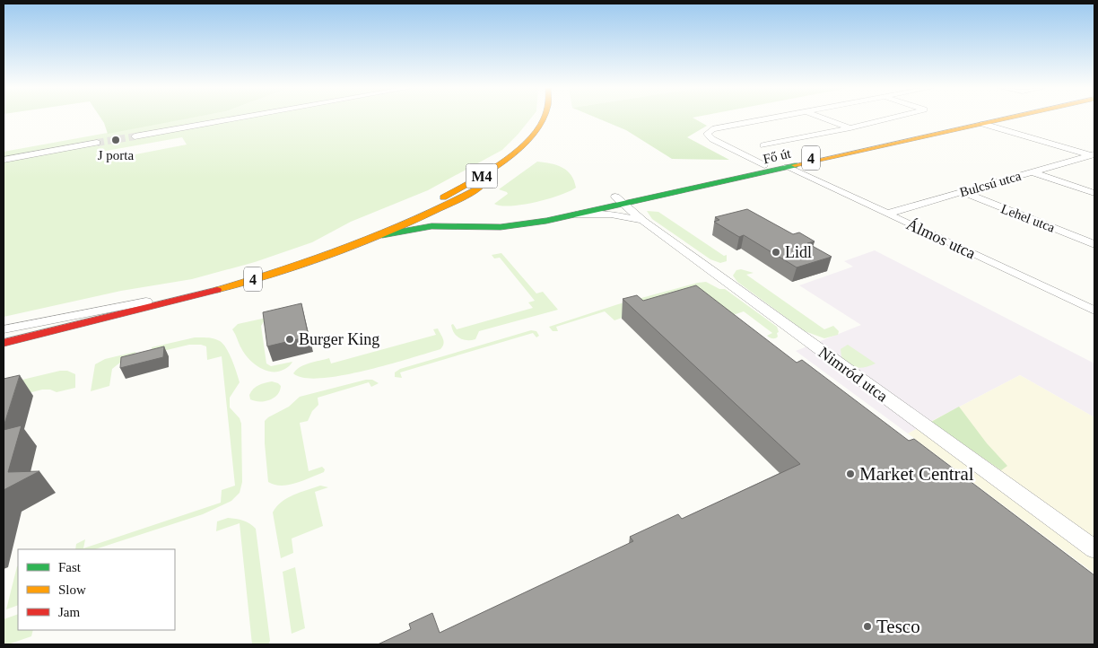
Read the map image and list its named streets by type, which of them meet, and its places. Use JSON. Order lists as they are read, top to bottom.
{
  "streets": {
    "main road": ["Fő út", "4", "M4"],
    "street": [
      "Bulcsú utca",
      "Lehel utca",
      "Álmos utca",
      "Nimród utca"
    ]
  },
  "crossings": [
    ["Fő út", "4"],
    ["Fő út", "Álmos utca"],
    ["Fő út", "Nimród utca"],
    ["4", "Nimród utca"],
    ["Bulcsú utca", "Lehel utca"],
    ["Bulcsú utca", "Álmos utca"]
  ],
  "places": [
    "J porta",
    "Lidl",
    "Burger King",
    "Market Central",
    "Tesco"
  ],
  "legend": ["Fast", "Slow", "Jam"]
}
